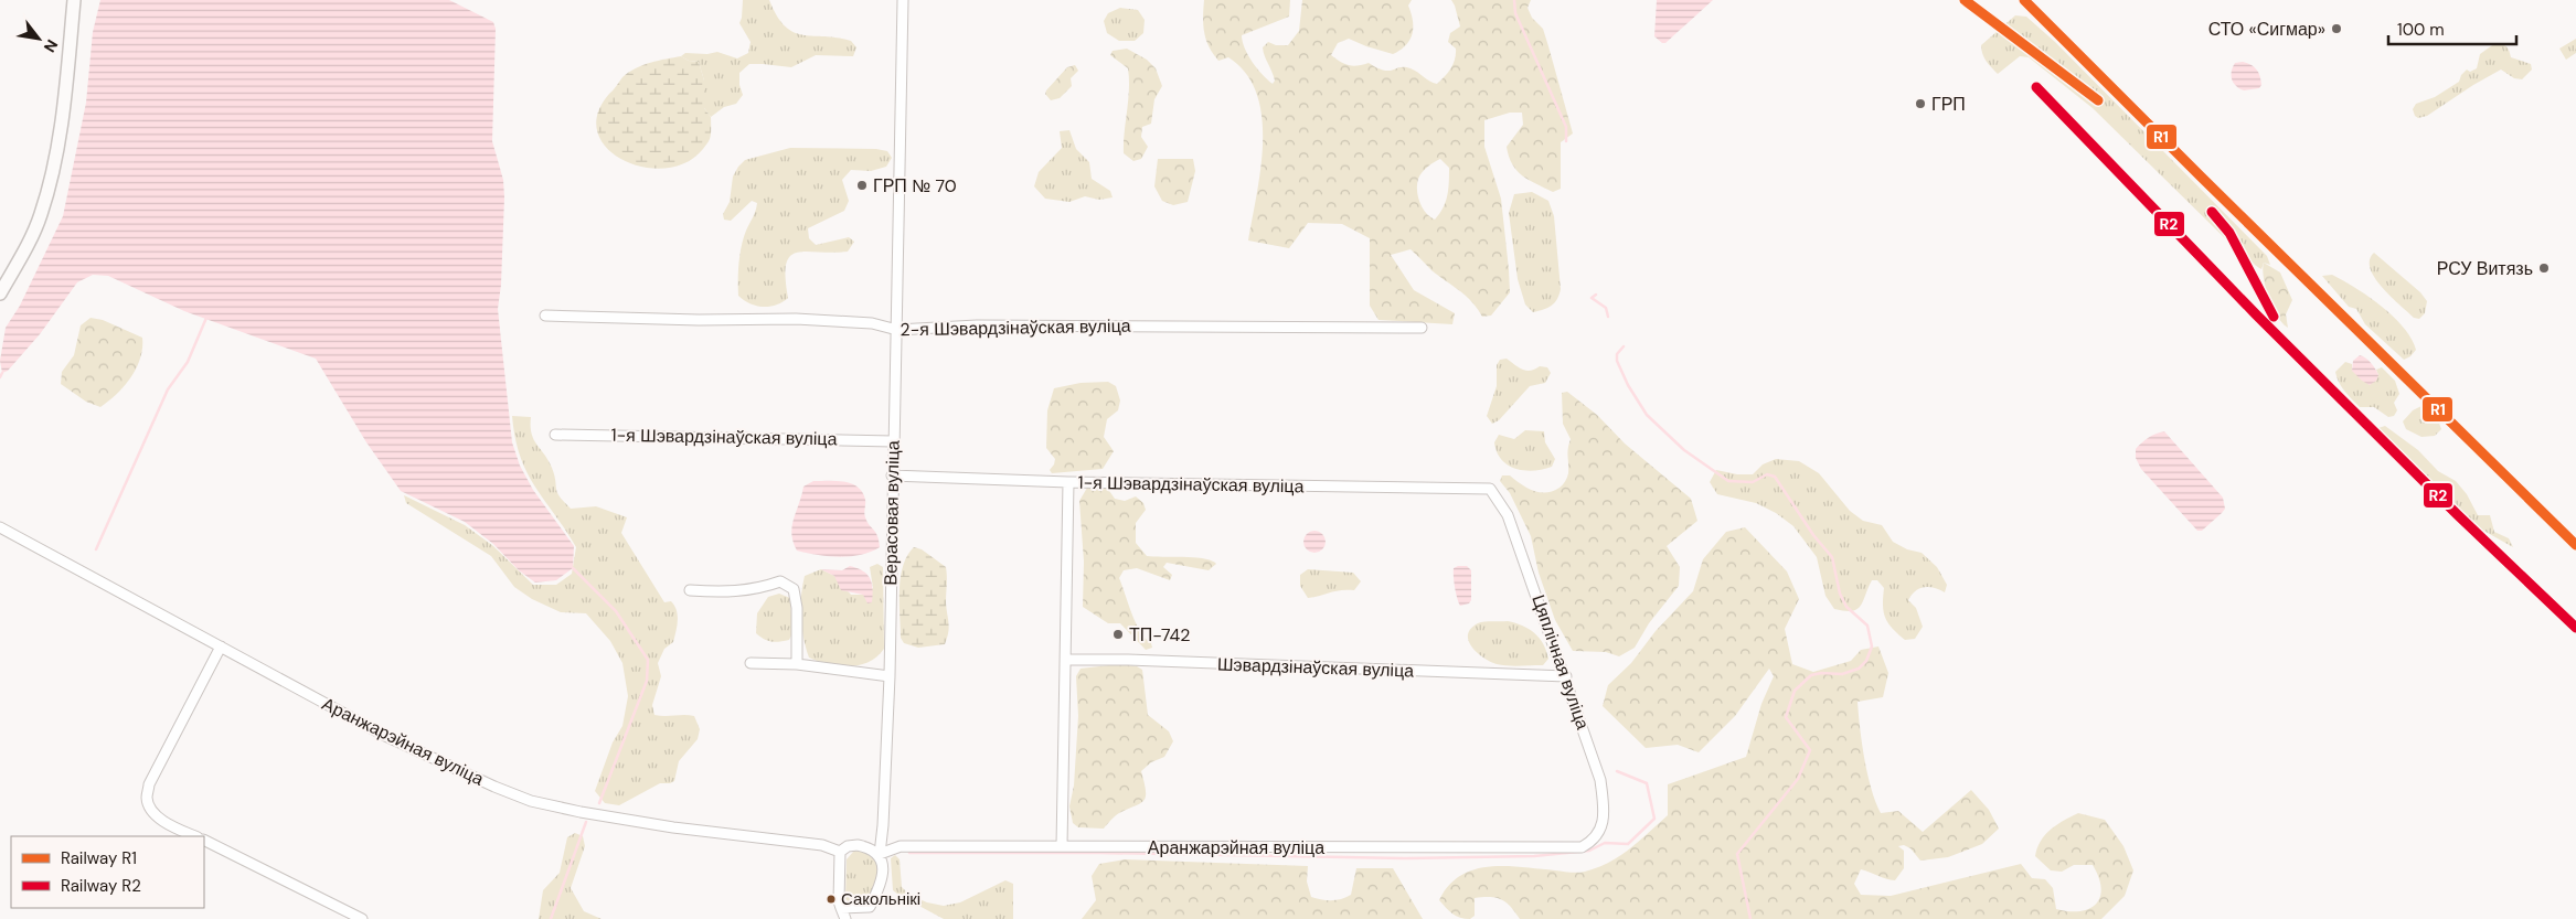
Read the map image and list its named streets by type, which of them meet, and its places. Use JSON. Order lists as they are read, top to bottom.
{
  "streets": {
    "street": [
      "2-я Шэвардзінаўская вуліца",
      "1-я Шэвардзінаўская вуліца",
      "Верасовая вуліца",
      "Цяплічная вуліца",
      "Шэвардзінаўская вуліца",
      "Аранжарэйная вуліца"
    ]
  },
  "crossings": [
    ["2-я Шэвардзінаўская вуліца", "Верасовая вуліца"],
    ["1-я Шэвардзінаўская вуліца", "Верасовая вуліца"],
    ["1-я Шэвардзінаўская вуліца", "Цяплічная вуліца"],
    ["Верасовая вуліца", "Аранжарэйная вуліца"],
    ["Цяплічная вуліца", "Шэвардзінаўская вуліца"],
    ["Цяплічная вуліца", "Аранжарэйная вуліца"]
  ],
  "places": [
    "СТО «Сигмар»",
    "ГРП",
    "ГРП № 70",
    "РСУ Витязь",
    "ТП-742",
    "Сакольнікі"
  ],
  "lines": ["rail line R1", "rail line R2"],
  "legend": ["Railway R1", "Railway R2"],
  "scale_bar": "100 m",
  "north": "bottom right"
}
